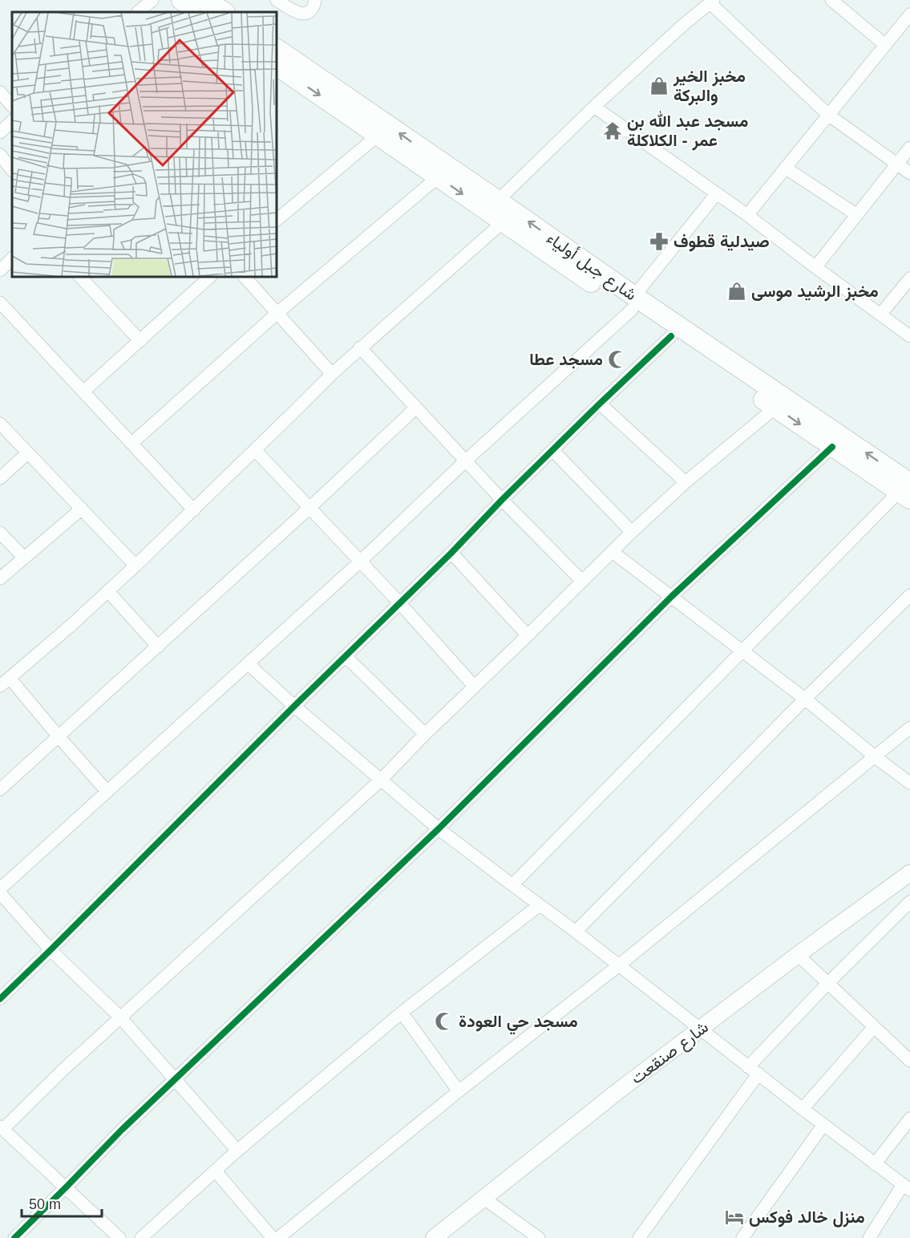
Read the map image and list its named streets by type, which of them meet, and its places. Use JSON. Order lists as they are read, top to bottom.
{
  "streets": {
    "main road": ["شارع جبل أولياء"],
    "street": ["شارع صنقعت"]
  },
  "places": {
    "shop": ["مخبز الخير والبركة", "مخبز الرشيد موسى"],
    "temple": ["مسجد عبد الله بن عمر - الكلاكلة"],
    "pharmacy": ["صيدلية قطوف"],
    "mosque": ["مسجد عطا", "مسجد حي العودة"],
    "hotel": ["منزل خالد فوكس"]
  },
  "scale_bar": "50 m"
}
